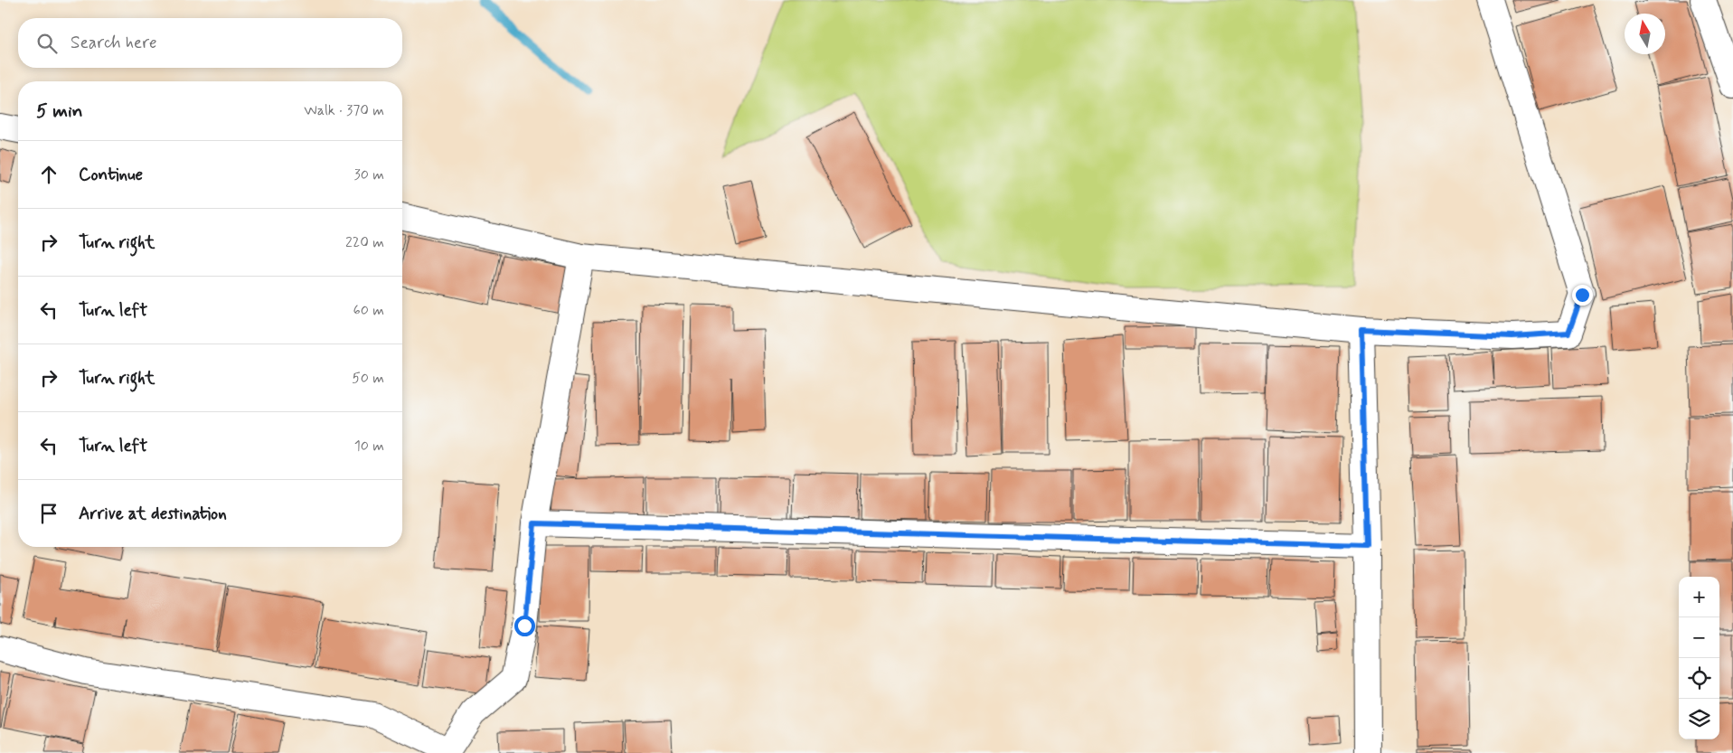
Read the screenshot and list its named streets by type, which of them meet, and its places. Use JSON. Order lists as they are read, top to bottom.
{
  "north": "top",
  "page": {
    "search": "Search here",
    "heading": ["5 min", "Walk · 370 m"],
    "list": [
      ["Continue", "30 m"],
      ["Turn right", "220 m"],
      ["Turn left", "60 m"],
      ["Turn right", "50 m"],
      ["Turn left", "10 m"],
      "Arrive at destination"
    ],
    "map_buttons": ["+", "−"]
  }
}
